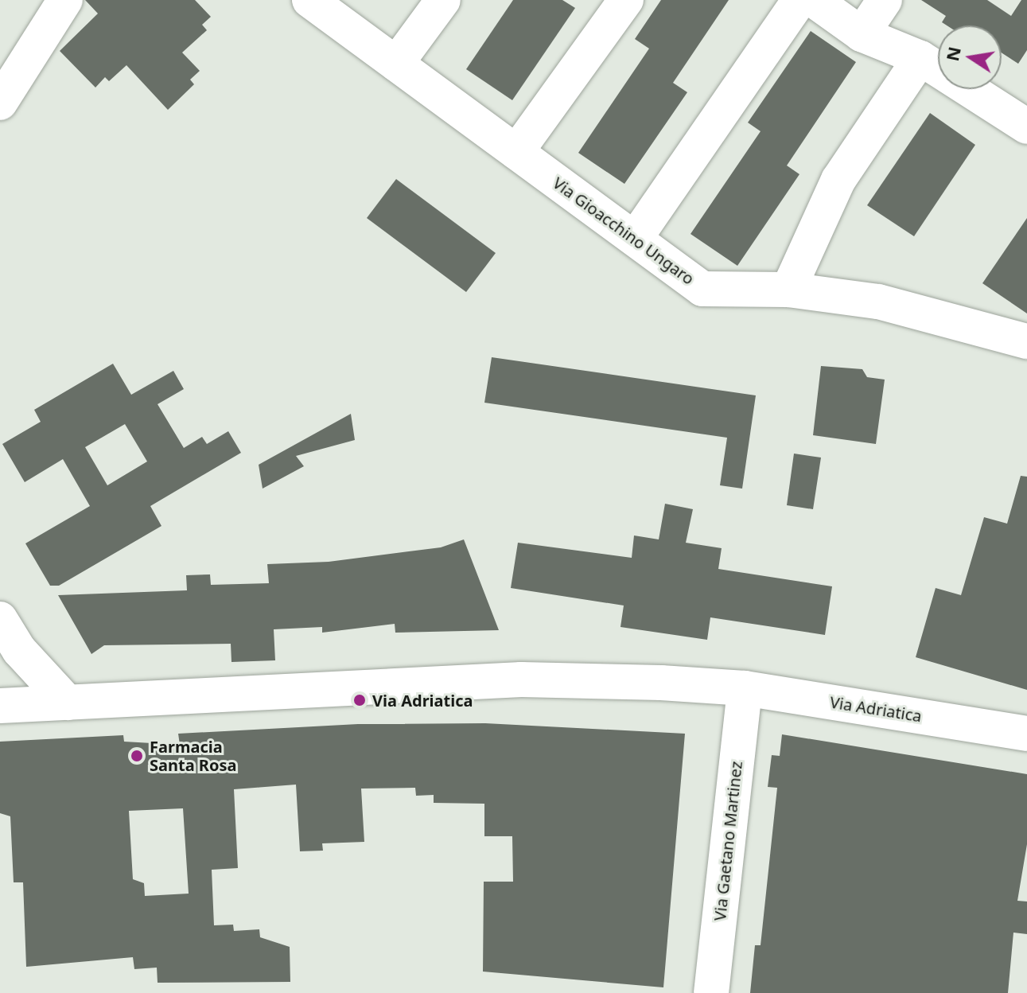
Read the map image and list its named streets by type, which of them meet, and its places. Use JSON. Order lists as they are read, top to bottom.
{
  "streets": {
    "street": ["Via Gioacchino Ungaro", "Via Adriatica", "Via Gaetano Martinez"]
  },
  "crossings": [
    ["Via Adriatica", "Via Gaetano Martinez"]
  ],
  "places": ["Via Adriatica", "Farmacia Santa Rosa"],
  "north": "left"
}
